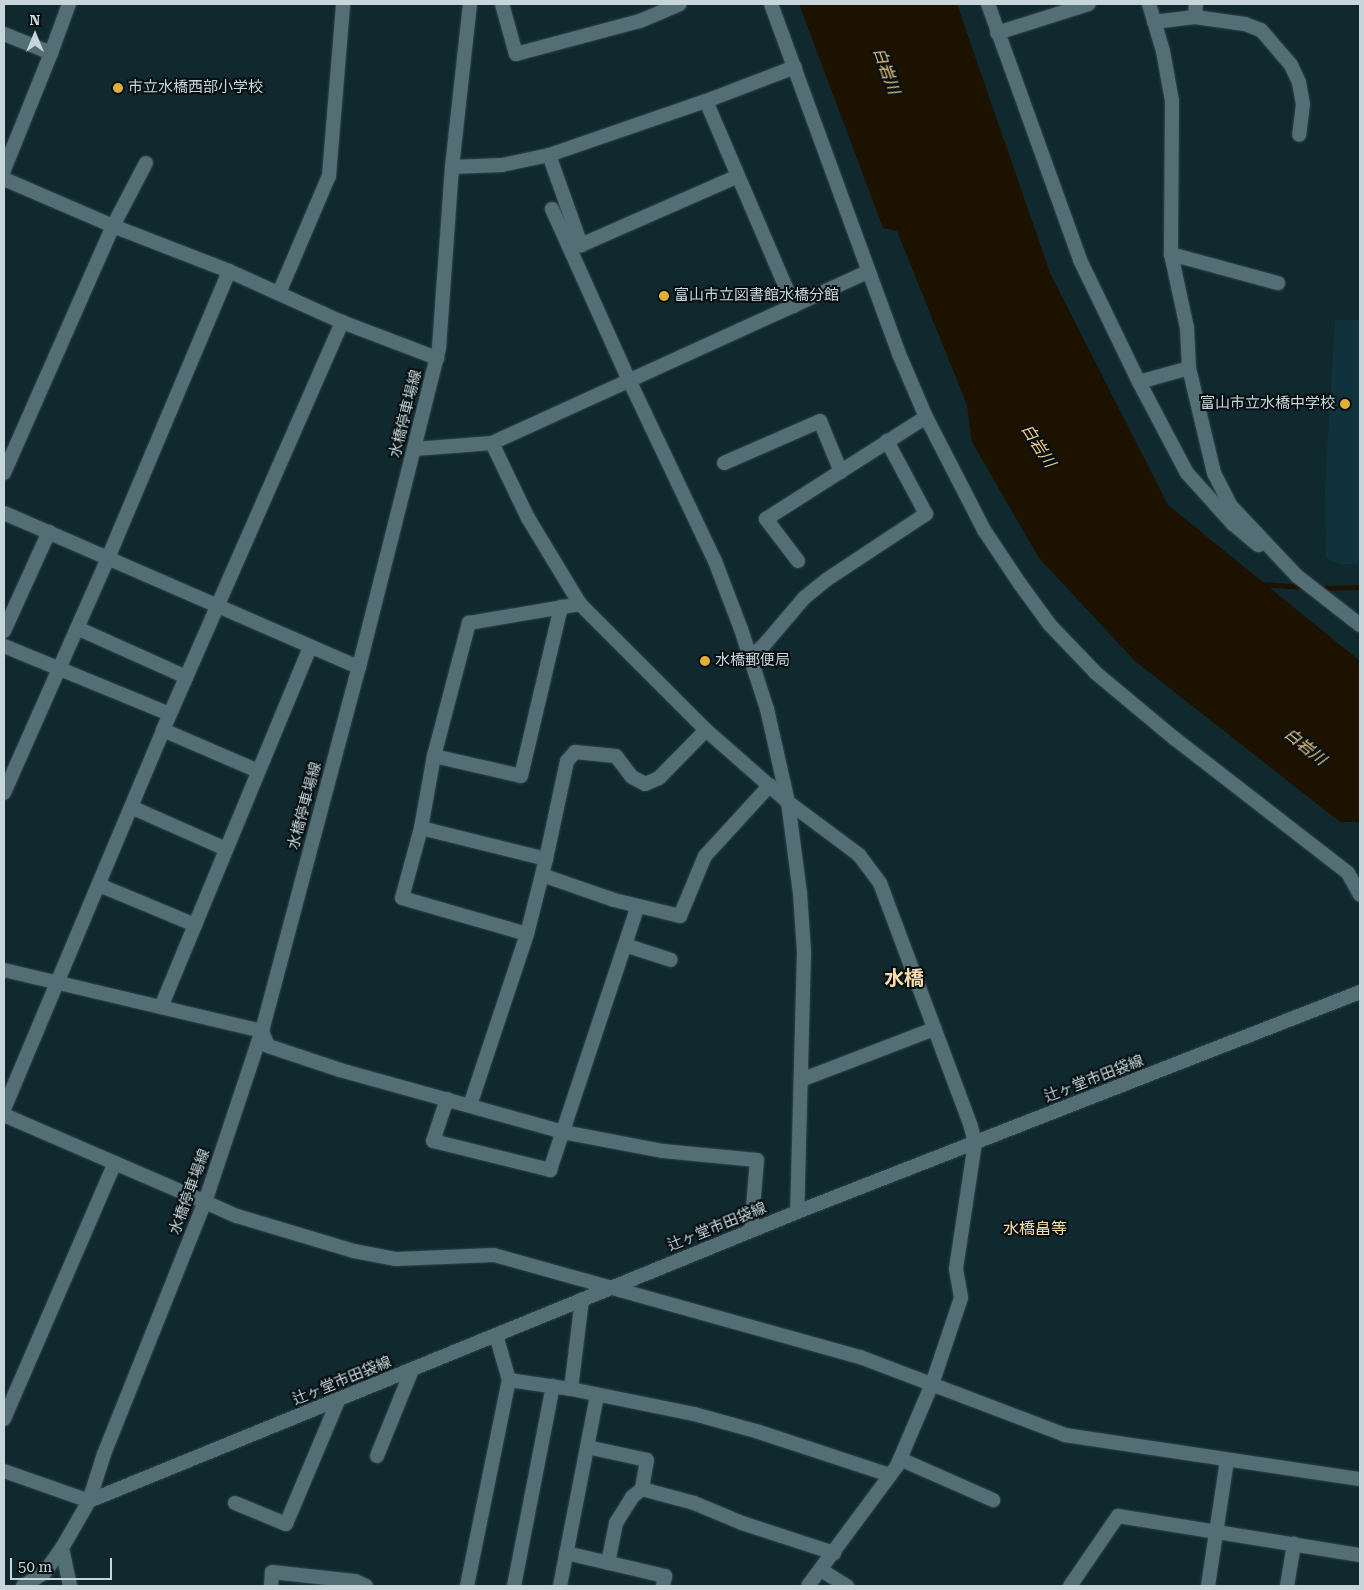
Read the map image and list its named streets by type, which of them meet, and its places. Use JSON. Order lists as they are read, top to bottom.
{
  "streets": {
    "street": ["水橋停車場線", "辻ヶ堂市田袋線"]
  },
  "crossings": [
    ["水橋停車場線", "辻ヶ堂市田袋線"]
  ],
  "districts": ["水橋", "水橋畠等"],
  "water": ["白岩川"],
  "places": [
    "市立水橋西部小学校",
    "富山市立図書館水橋分館",
    "富山市立水橋中学校",
    "水橋郵便局"
  ],
  "scale_bar": "50 m",
  "north": "top"
}
